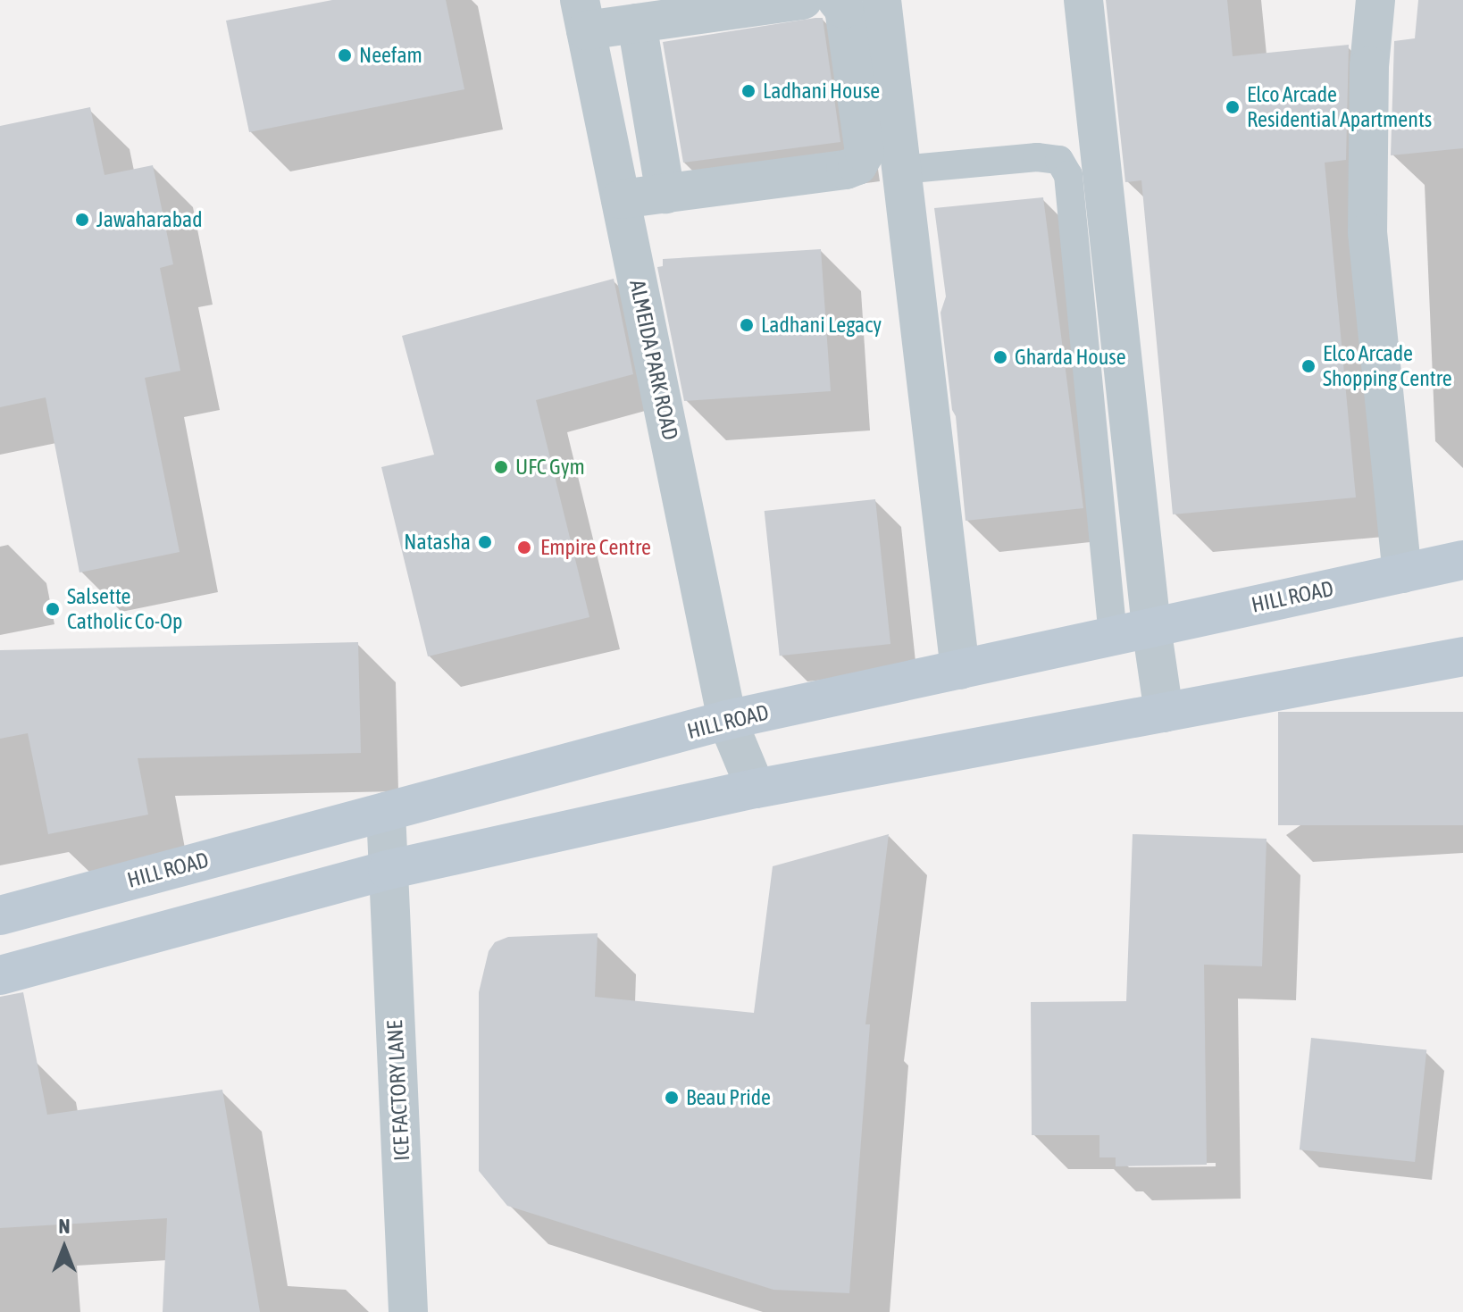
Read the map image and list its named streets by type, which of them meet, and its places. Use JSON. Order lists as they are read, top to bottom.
{
  "streets": {
    "main road": ["HILL ROAD"],
    "street": ["ALMEIDA PARK ROAD", "ICE FACTORY LANE"]
  },
  "crossings": [
    ["ALMEIDA PARK ROAD", "HILL ROAD"],
    ["HILL ROAD", "ICE FACTORY LANE"]
  ],
  "places": [
    "Neefam",
    "Ladhani House",
    "Elco Arcade Residential Apartments",
    "Jawaharabad",
    "Ladhani Legacy",
    "Gharda House",
    "Elco Arcade Shopping Centre",
    "UFC Gym",
    "Natasha",
    "Empire Centre",
    "Salsette Catholic Co-Op",
    "Beau Pride"
  ],
  "north": "top"
}
